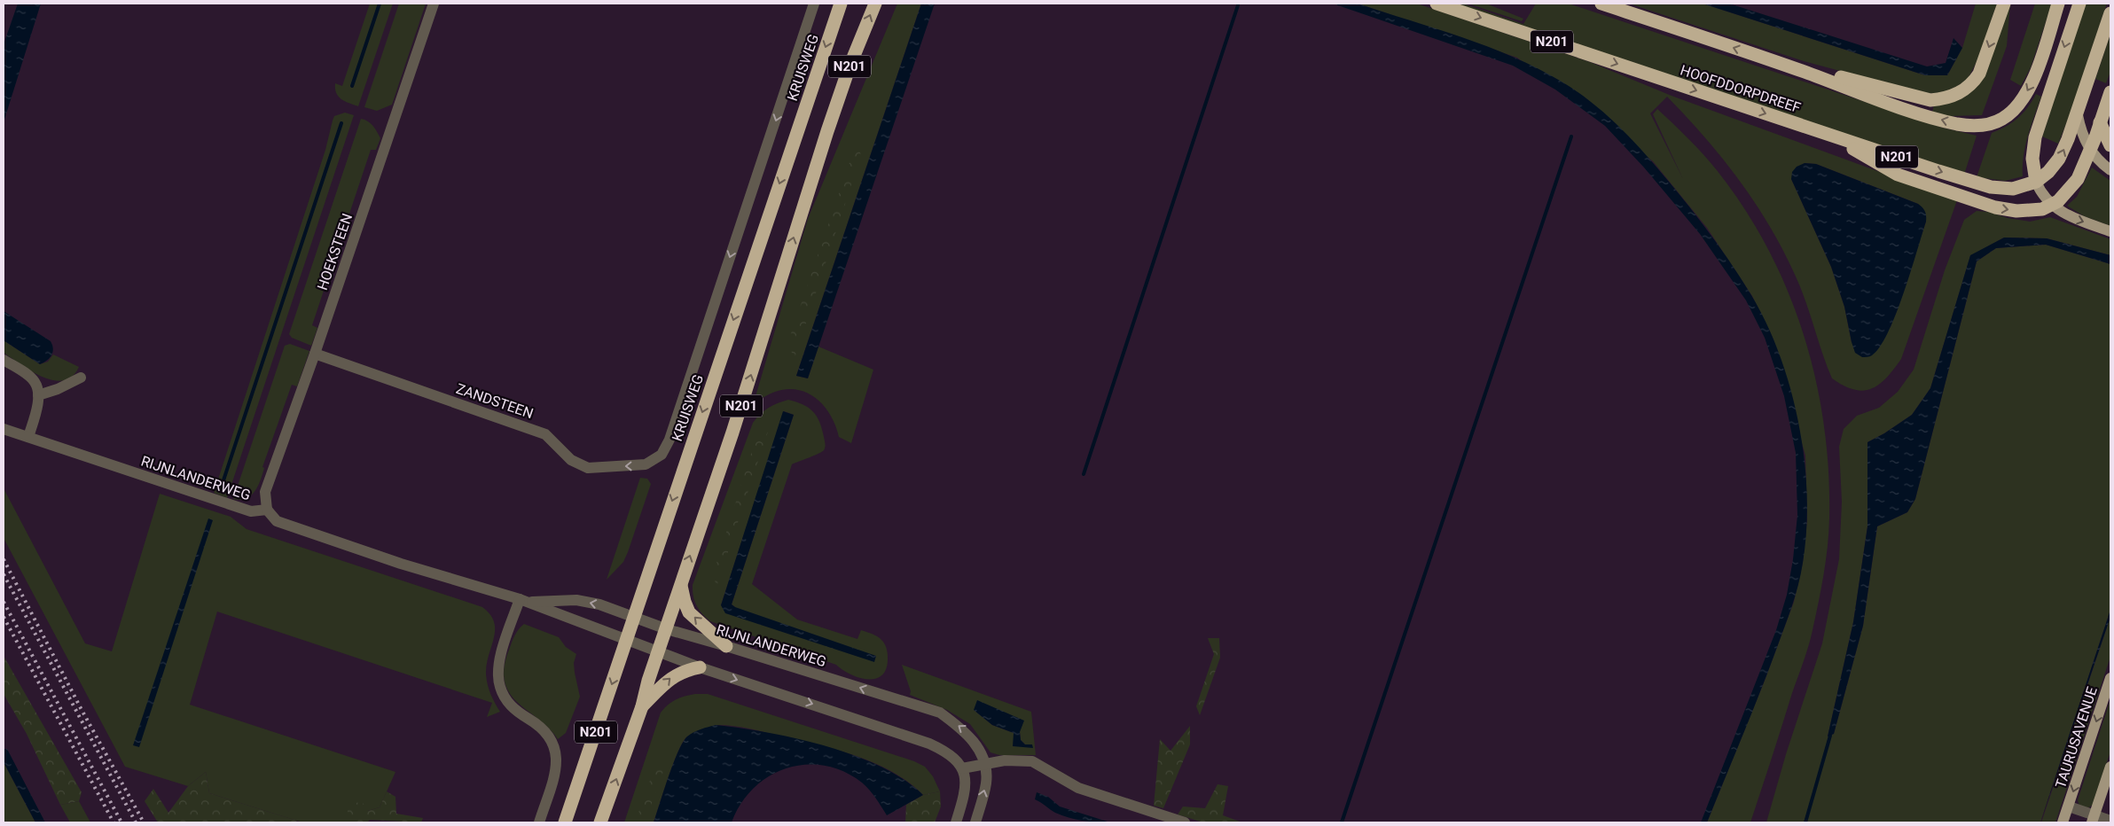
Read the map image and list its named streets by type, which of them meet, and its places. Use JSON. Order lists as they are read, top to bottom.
{
  "streets": {
    "highway": ["N201", "KRUISWEG", "HOOFDDORPDREEF"],
    "main road": ["TAURUSAVENUE"],
    "street": ["HOEKSTEEN", "ZANDSTEEN", "RIJNLANDERWEG"]
  },
  "crossings": [
    ["N201", "RIJNLANDERWEG"],
    ["KRUISWEG", "ZANDSTEEN"],
    ["KRUISWEG", "RIJNLANDERWEG"],
    ["HOEKSTEEN", "ZANDSTEEN"],
    ["HOEKSTEEN", "RIJNLANDERWEG"]
  ],
  "one_way": ["KRUISWEG", "ZANDSTEEN"]
}
